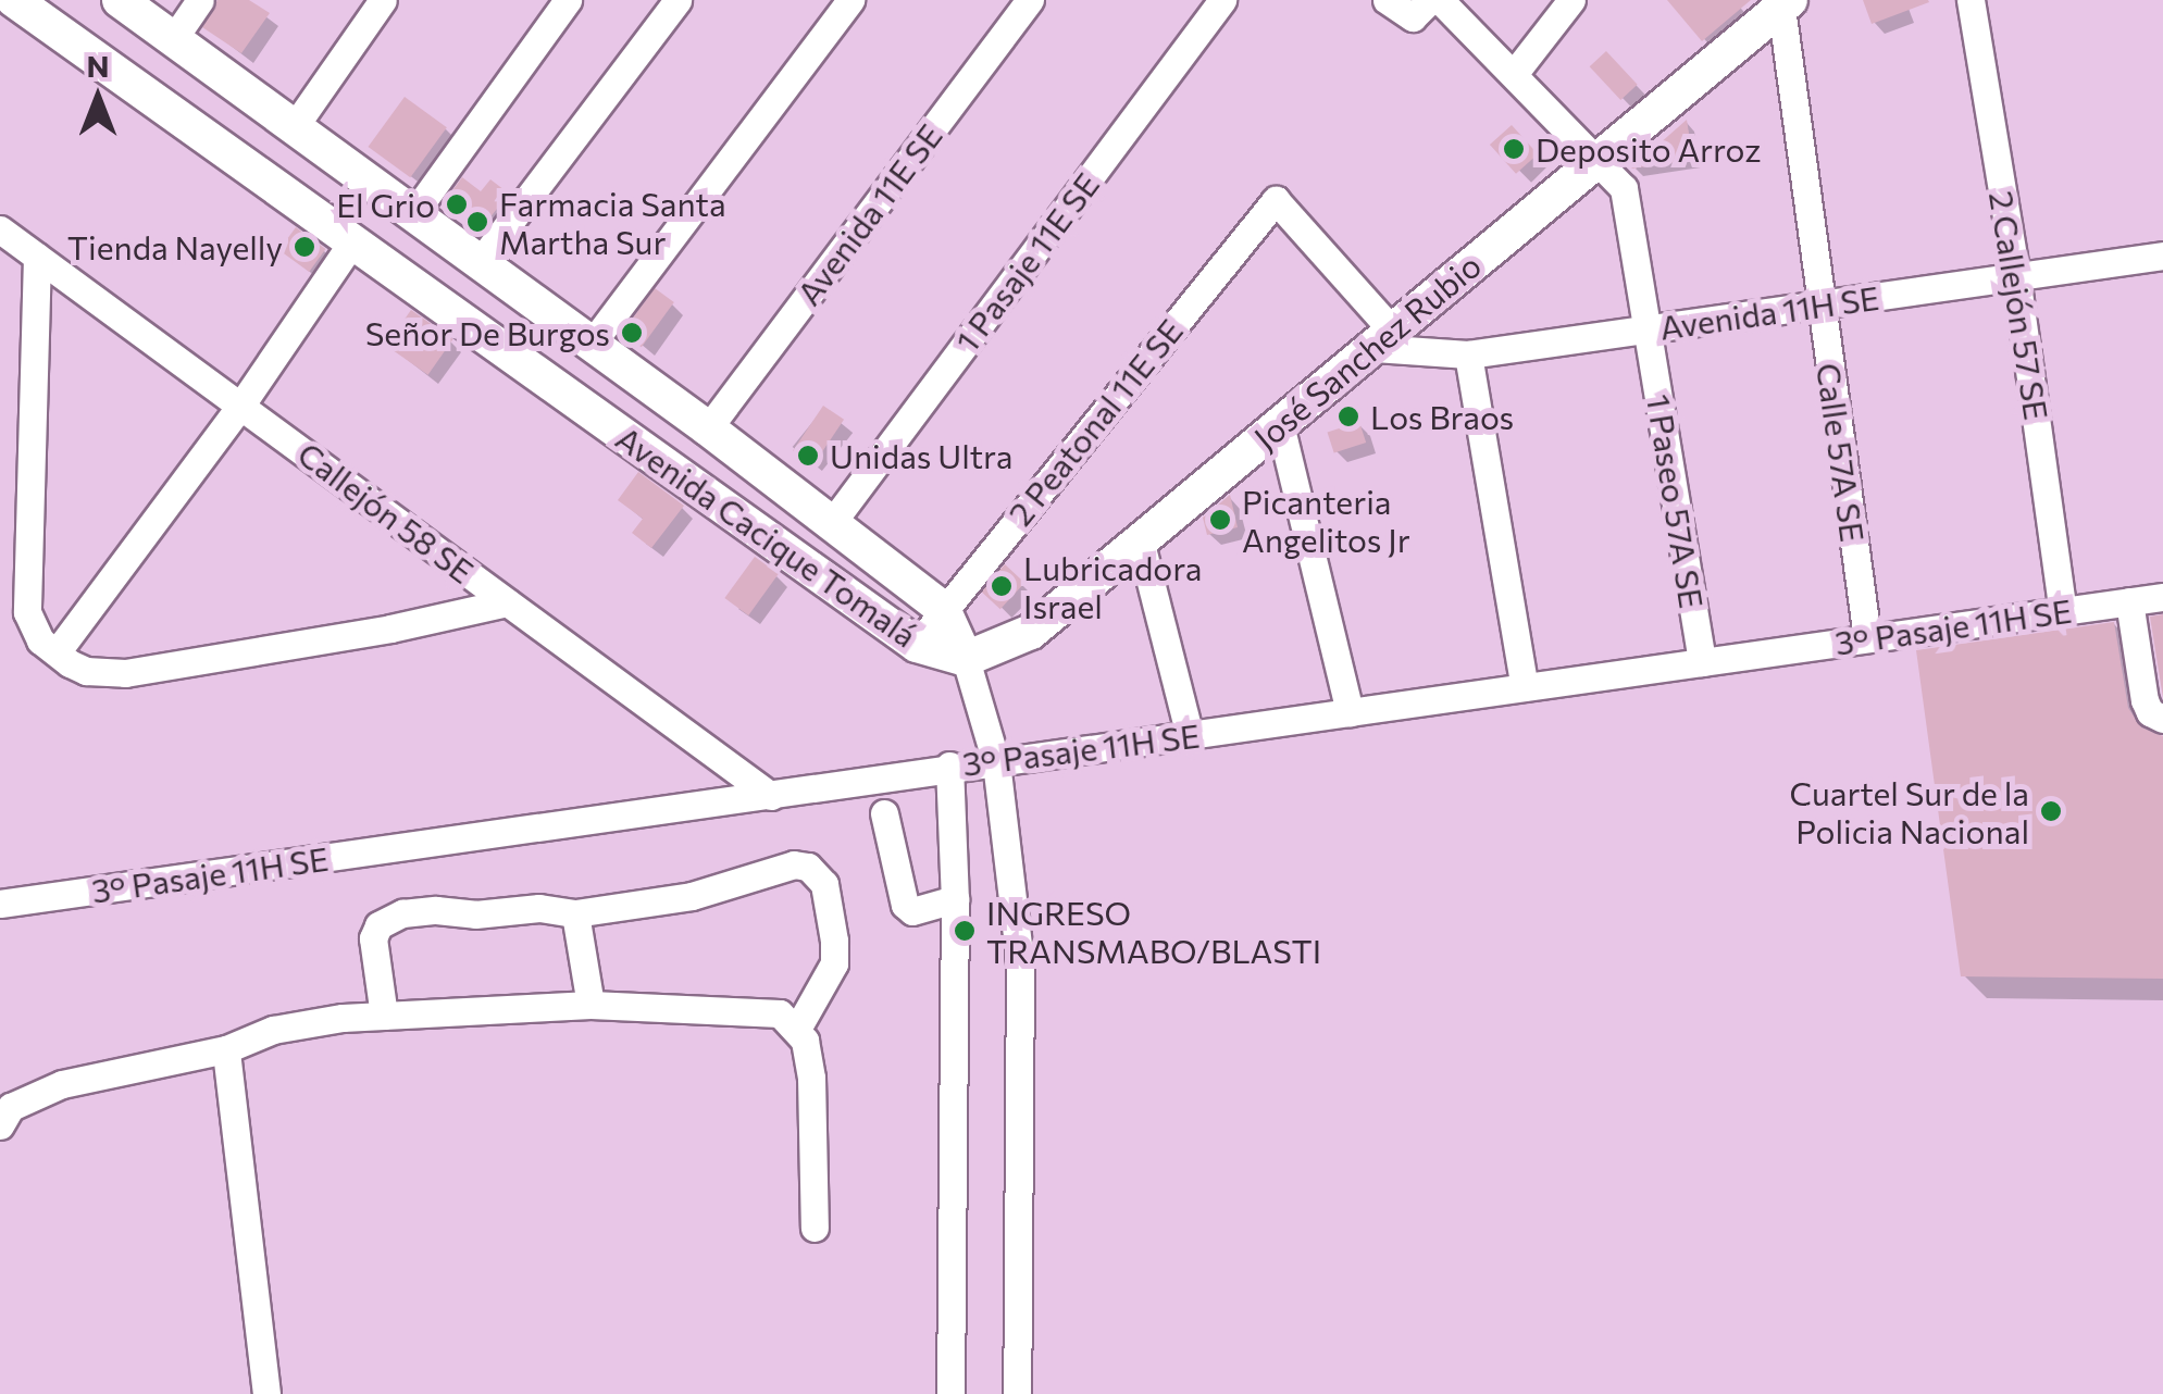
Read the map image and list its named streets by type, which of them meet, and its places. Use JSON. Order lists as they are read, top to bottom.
{
  "streets": {
    "main road": ["José Sanchez Rubio", "Avenida Cacique Tomalá"],
    "street": [
      "Avenida 11E SE",
      "1 Pasaje 11E SE",
      "2 Callejón 57 SE",
      "Avenida 11H SE",
      "2 Peatonal 11E SE",
      "Calle 57A SE",
      "1 Paseo 57A SE",
      "Callejón 58 SE",
      "3° Pasaje 11H SE"
    ]
  },
  "crossings": [
    ["Avenida 11E SE", "Avenida Cacique Tomalá"],
    ["1 Pasaje 11E SE", "Avenida Cacique Tomalá"],
    ["2 Callejón 57 SE", "Avenida 11H SE"],
    ["2 Callejón 57 SE", "3° Pasaje 11H SE"],
    ["Avenida 11H SE", "José Sanchez Rubio"],
    ["Avenida 11H SE", "2 Peatonal 11E SE"],
    ["Avenida 11H SE", "Calle 57A SE"],
    ["Avenida 11H SE", "1 Paseo 57A SE"],
    ["José Sanchez Rubio", "2 Peatonal 11E SE"],
    ["José Sanchez Rubio", "Calle 57A SE"],
    ["José Sanchez Rubio", "1 Paseo 57A SE"],
    ["José Sanchez Rubio", "Avenida Cacique Tomalá"],
    ["2 Peatonal 11E SE", "Avenida Cacique Tomalá"],
    ["Calle 57A SE", "3° Pasaje 11H SE"],
    ["1 Paseo 57A SE", "3° Pasaje 11H SE"],
    ["Callejón 58 SE", "3° Pasaje 11H SE"]
  ],
  "places": [
    "Deposito Arroz",
    "El Grio",
    "Farmacia Santa Martha Sur",
    "Tienda Nayelly",
    "Señor De Burgos",
    "Los Braos",
    "Unidas Ultra",
    "Picanteria Angelitos Jr",
    "Lubricadora Israel",
    "Cuartel Sur de la Policia Nacional",
    "INGRESO TRANSMABO/BLASTI"
  ],
  "north": "top"
}
